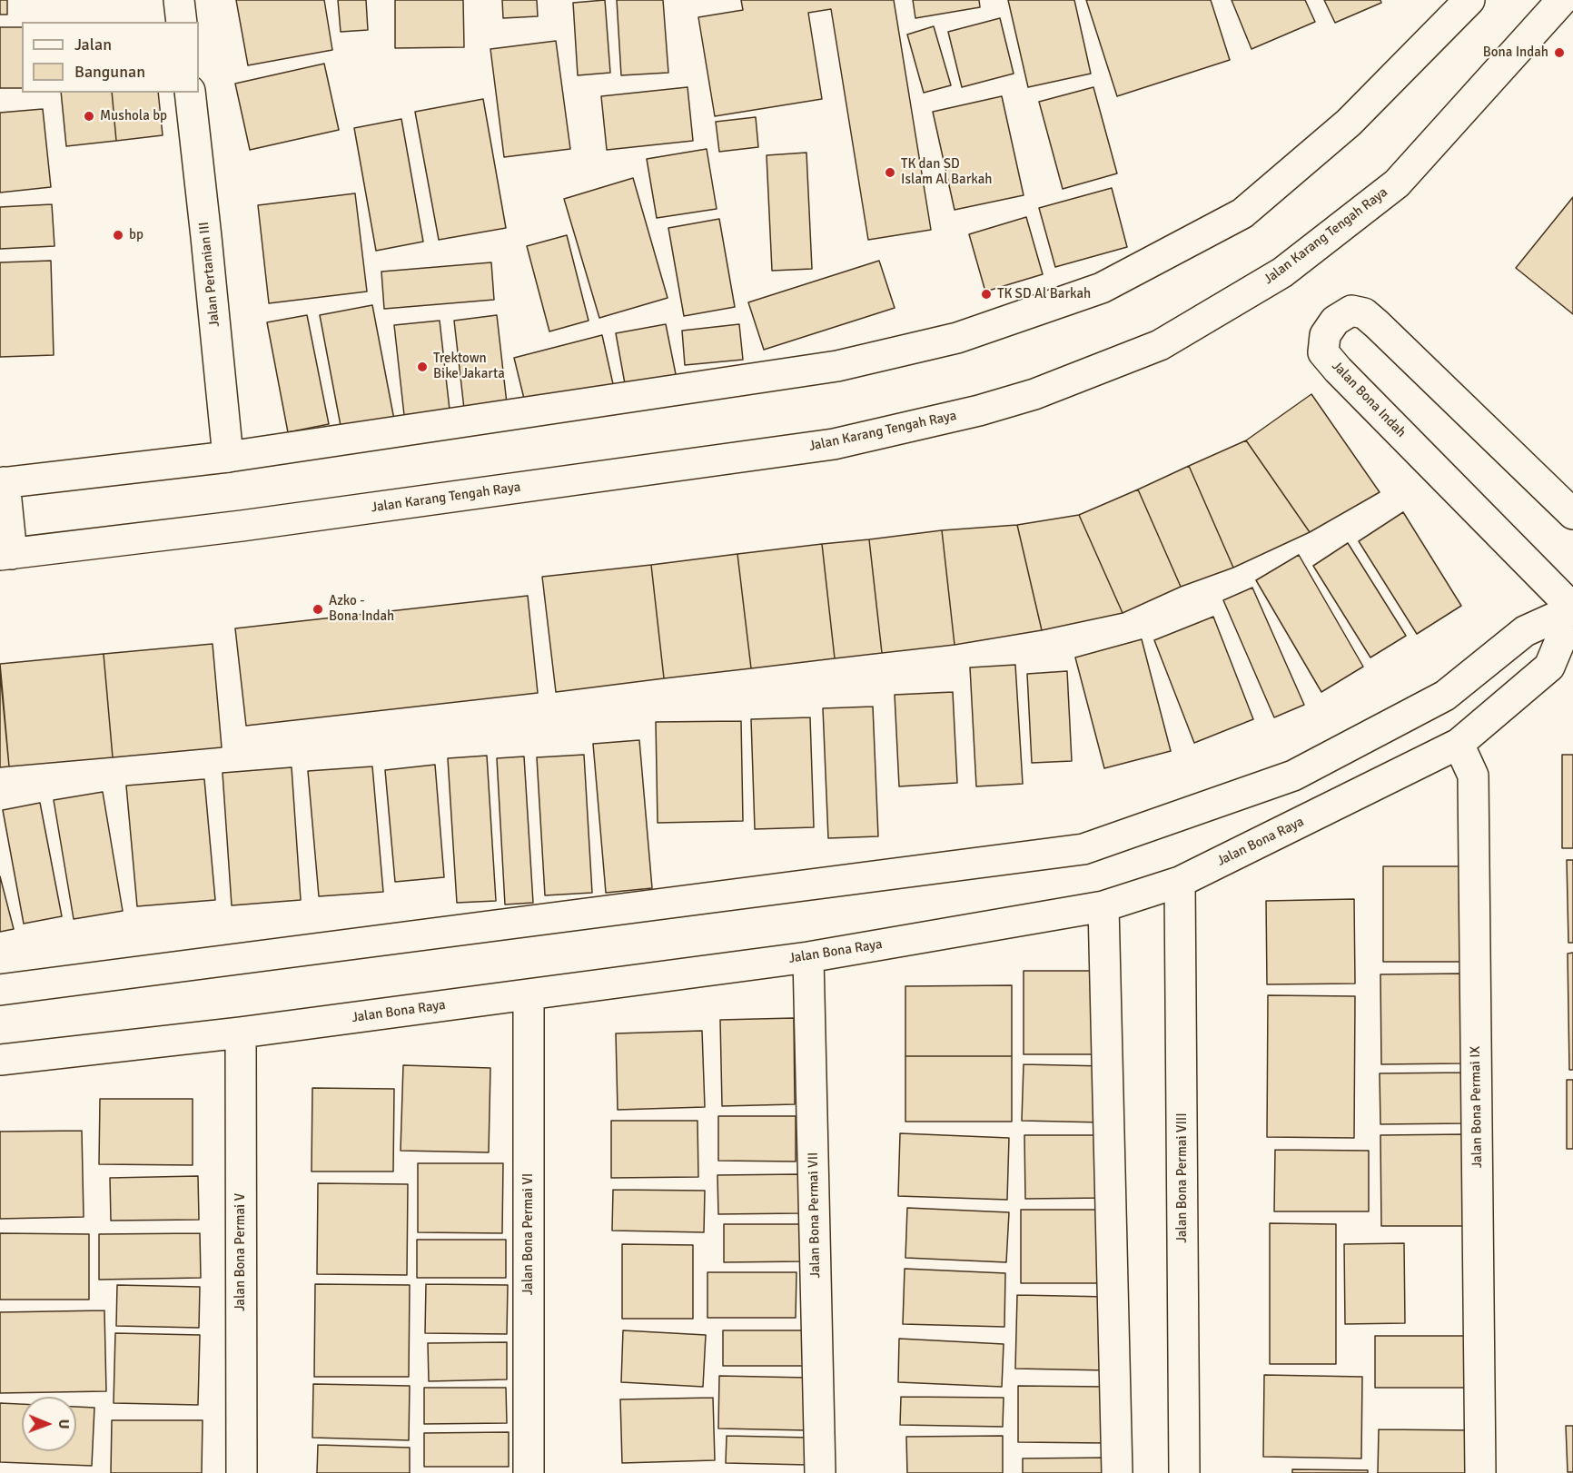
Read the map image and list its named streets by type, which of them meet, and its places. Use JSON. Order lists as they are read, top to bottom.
{
  "streets": {
    "street": [
      "Jalan Karang Tengah Raya",
      "Jalan Pertanian III",
      "Jalan Bona Indah",
      "Jalan Bona Raya",
      "Jalan Bona Permai IX",
      "Jalan Bona Permai VIII",
      "Jalan Bona Permai VII",
      "Jalan Bona Permai VI",
      "Jalan Bona Permai V"
    ]
  },
  "crossings": [
    ["Jalan Bona Indah", "Jalan Bona Raya"],
    ["Jalan Bona Raya", "Jalan Bona Permai IX"],
    ["Jalan Bona Raya", "Jalan Bona Permai VIII"],
    ["Jalan Bona Raya", "Jalan Bona Permai VII"],
    ["Jalan Bona Raya", "Jalan Bona Permai VI"],
    ["Jalan Bona Raya", "Jalan Bona Permai V"]
  ],
  "places": [
    "Bona Indah",
    "Mushola bp",
    "TK dan SD Islam Al Barkah",
    "bp",
    "TK SD Al Barkah",
    "Trektown Bike Jakarta",
    "Azko - Bona Indah"
  ],
  "legend": ["Jalan", "Bangunan"],
  "north": "right"
}
